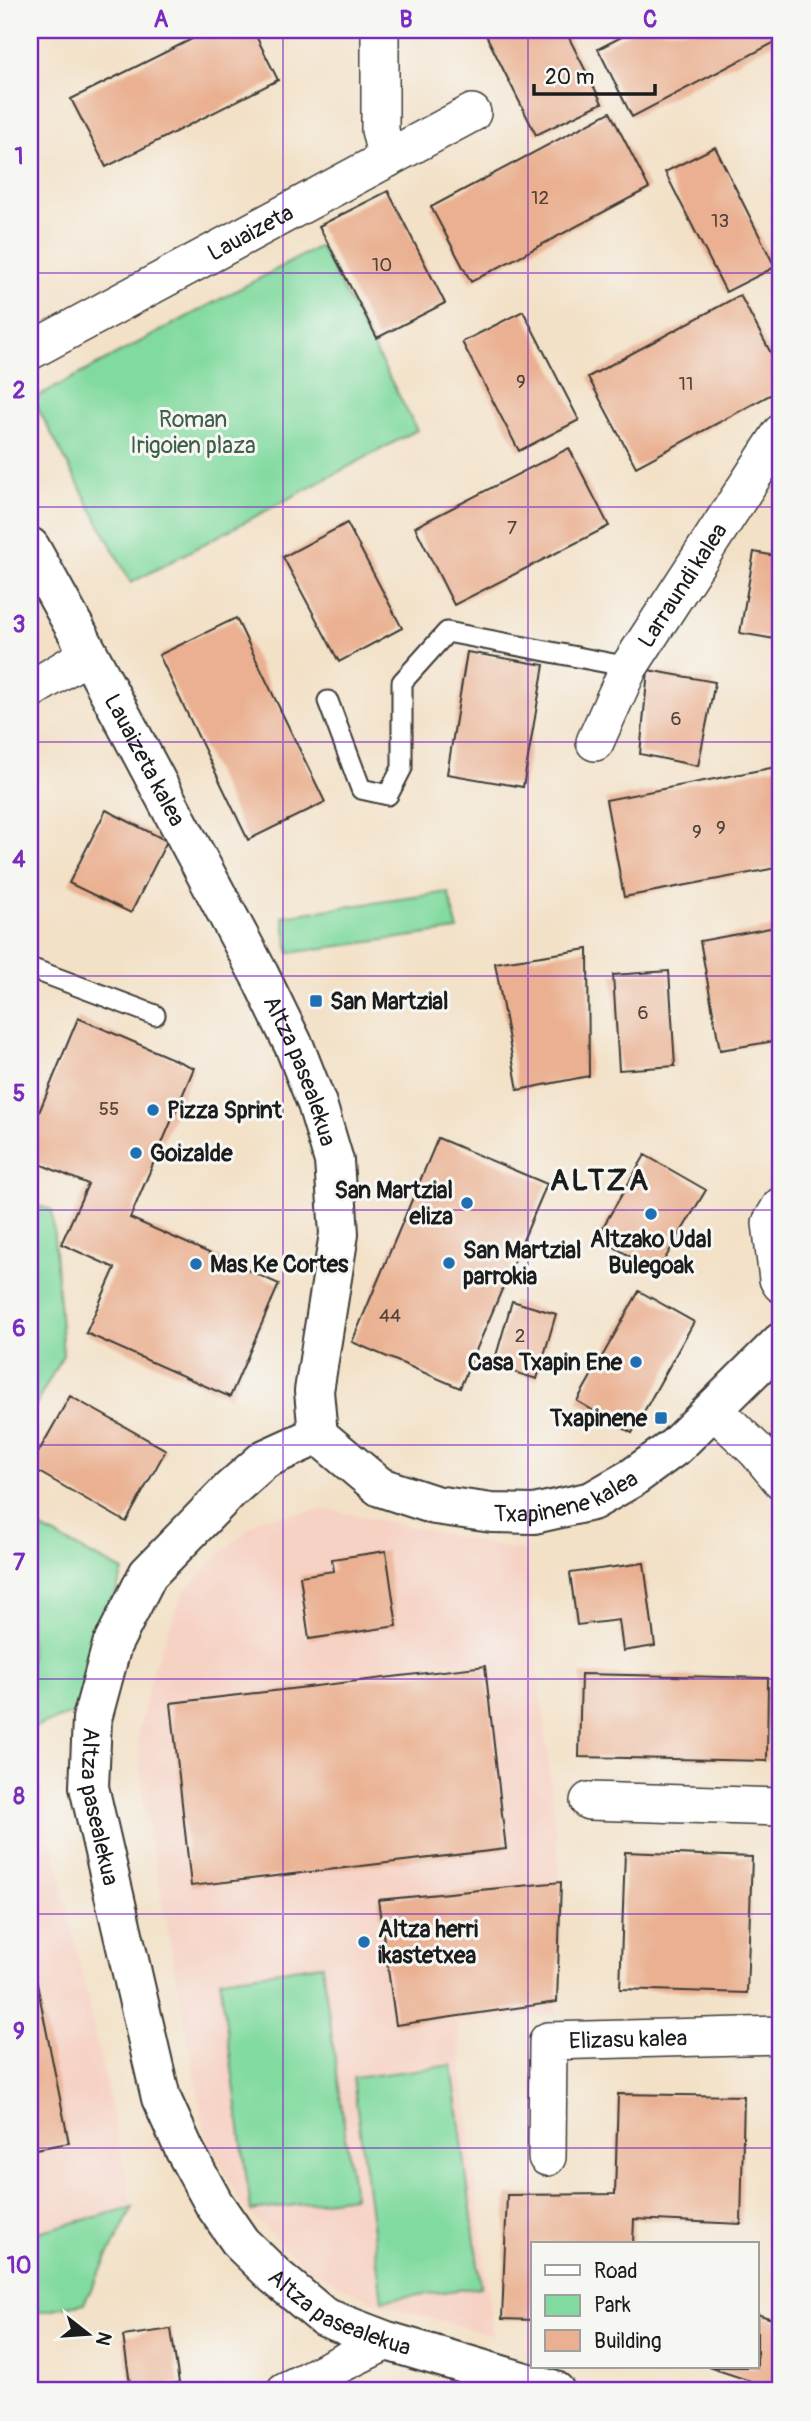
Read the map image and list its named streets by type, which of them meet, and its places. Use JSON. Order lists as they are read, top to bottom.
{
  "streets": {
    "street": [
      "Lauaizeta",
      "Larraundi kalea",
      "Lauaizeta kalea",
      "Altza pasealekua",
      "Txapinene kalea",
      "Elizasu kalea"
    ]
  },
  "crossings": [
    ["Lauaizeta kalea", "Altza pasealekua"],
    ["Altza pasealekua", "Txapinene kalea"]
  ],
  "districts": ["ALTZA"],
  "parks": ["Roman Irigoien plaza"],
  "places": {
    "transit": ["San Martzial", "Txapinene"],
    "other": [
      "Pizza Sprint",
      "Goizalde",
      "San Martzial eliza",
      "Altzako Udal Bulegoak",
      "San Martzial parrokia",
      "Mas Ke Cortes",
      "Casa Txapin Ene",
      "Altza herri ikastetxea"
    ]
  },
  "house_numbers": [
    "12",
    "13",
    "10",
    "9",
    "11",
    "7",
    "6",
    "9",
    "9",
    "6",
    "55",
    "44",
    "2"
  ],
  "legend": ["Road", "Park", "Building"],
  "scale_bar": "20 m",
  "north": "right",
  "grid": {
    "columns": ["A", "B", "C"],
    "rows": [
      "1",
      "2",
      "3",
      "4",
      "5",
      "6",
      "7",
      "8",
      "9",
      "10"
    ]
  }
}
